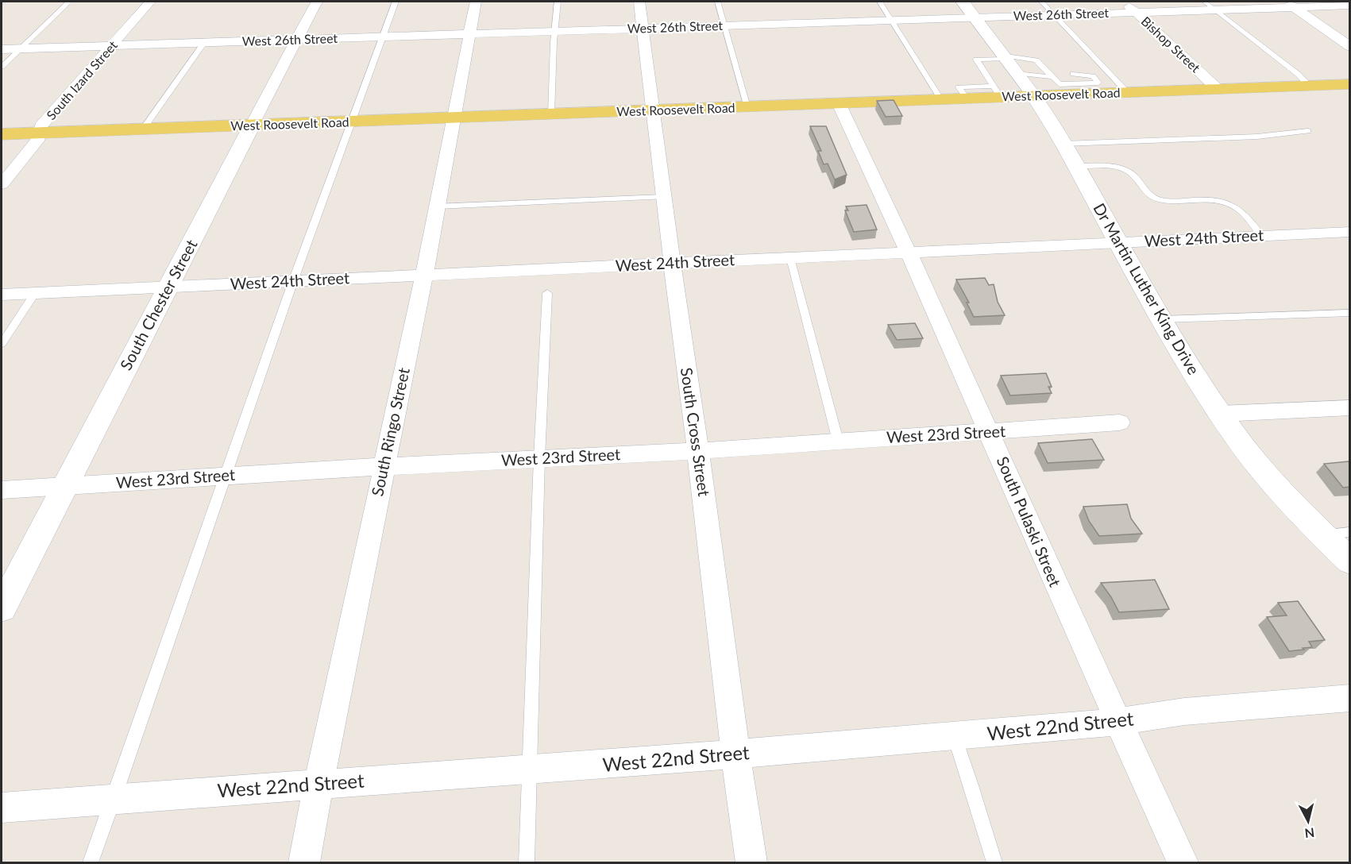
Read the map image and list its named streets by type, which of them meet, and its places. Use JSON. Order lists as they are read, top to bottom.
{
  "streets": {
    "main road": ["West Roosevelt Road", "Dr Martin Luther King Drive", "South Chester Street"],
    "street": [
      "West 26th Street",
      "Bishop Street",
      "South Izard Street",
      "West 24th Street",
      "South Ringo Street",
      "South Cross Street",
      "West 23rd Street",
      "South Pulaski Street",
      "West 22nd Street"
    ]
  },
  "crossings": [
    ["West 26th Street", "Bishop Street"],
    ["West 26th Street", "South Izard Street"],
    ["West 26th Street", "Dr Martin Luther King Drive"],
    ["West 26th Street", "South Chester Street"],
    ["West 26th Street", "South Ringo Street"],
    ["West 26th Street", "South Cross Street"],
    ["Bishop Street", "West Roosevelt Road"],
    ["South Izard Street", "West Roosevelt Road"],
    ["West Roosevelt Road", "Dr Martin Luther King Drive"],
    ["West Roosevelt Road", "South Chester Street"],
    ["West Roosevelt Road", "South Ringo Street"],
    ["West Roosevelt Road", "South Cross Street"],
    ["West Roosevelt Road", "South Pulaski Street"],
    ["West 24th Street", "Dr Martin Luther King Drive"],
    ["West 24th Street", "South Chester Street"],
    ["West 24th Street", "South Ringo Street"],
    ["West 24th Street", "South Cross Street"],
    ["West 24th Street", "South Pulaski Street"],
    ["South Chester Street", "West 23rd Street"],
    ["South Ringo Street", "West 23rd Street"],
    ["South Ringo Street", "West 22nd Street"],
    ["South Cross Street", "West 23rd Street"],
    ["South Cross Street", "West 22nd Street"],
    ["West 23rd Street", "South Pulaski Street"],
    ["South Pulaski Street", "West 22nd Street"]
  ],
  "north": "bottom"
}
